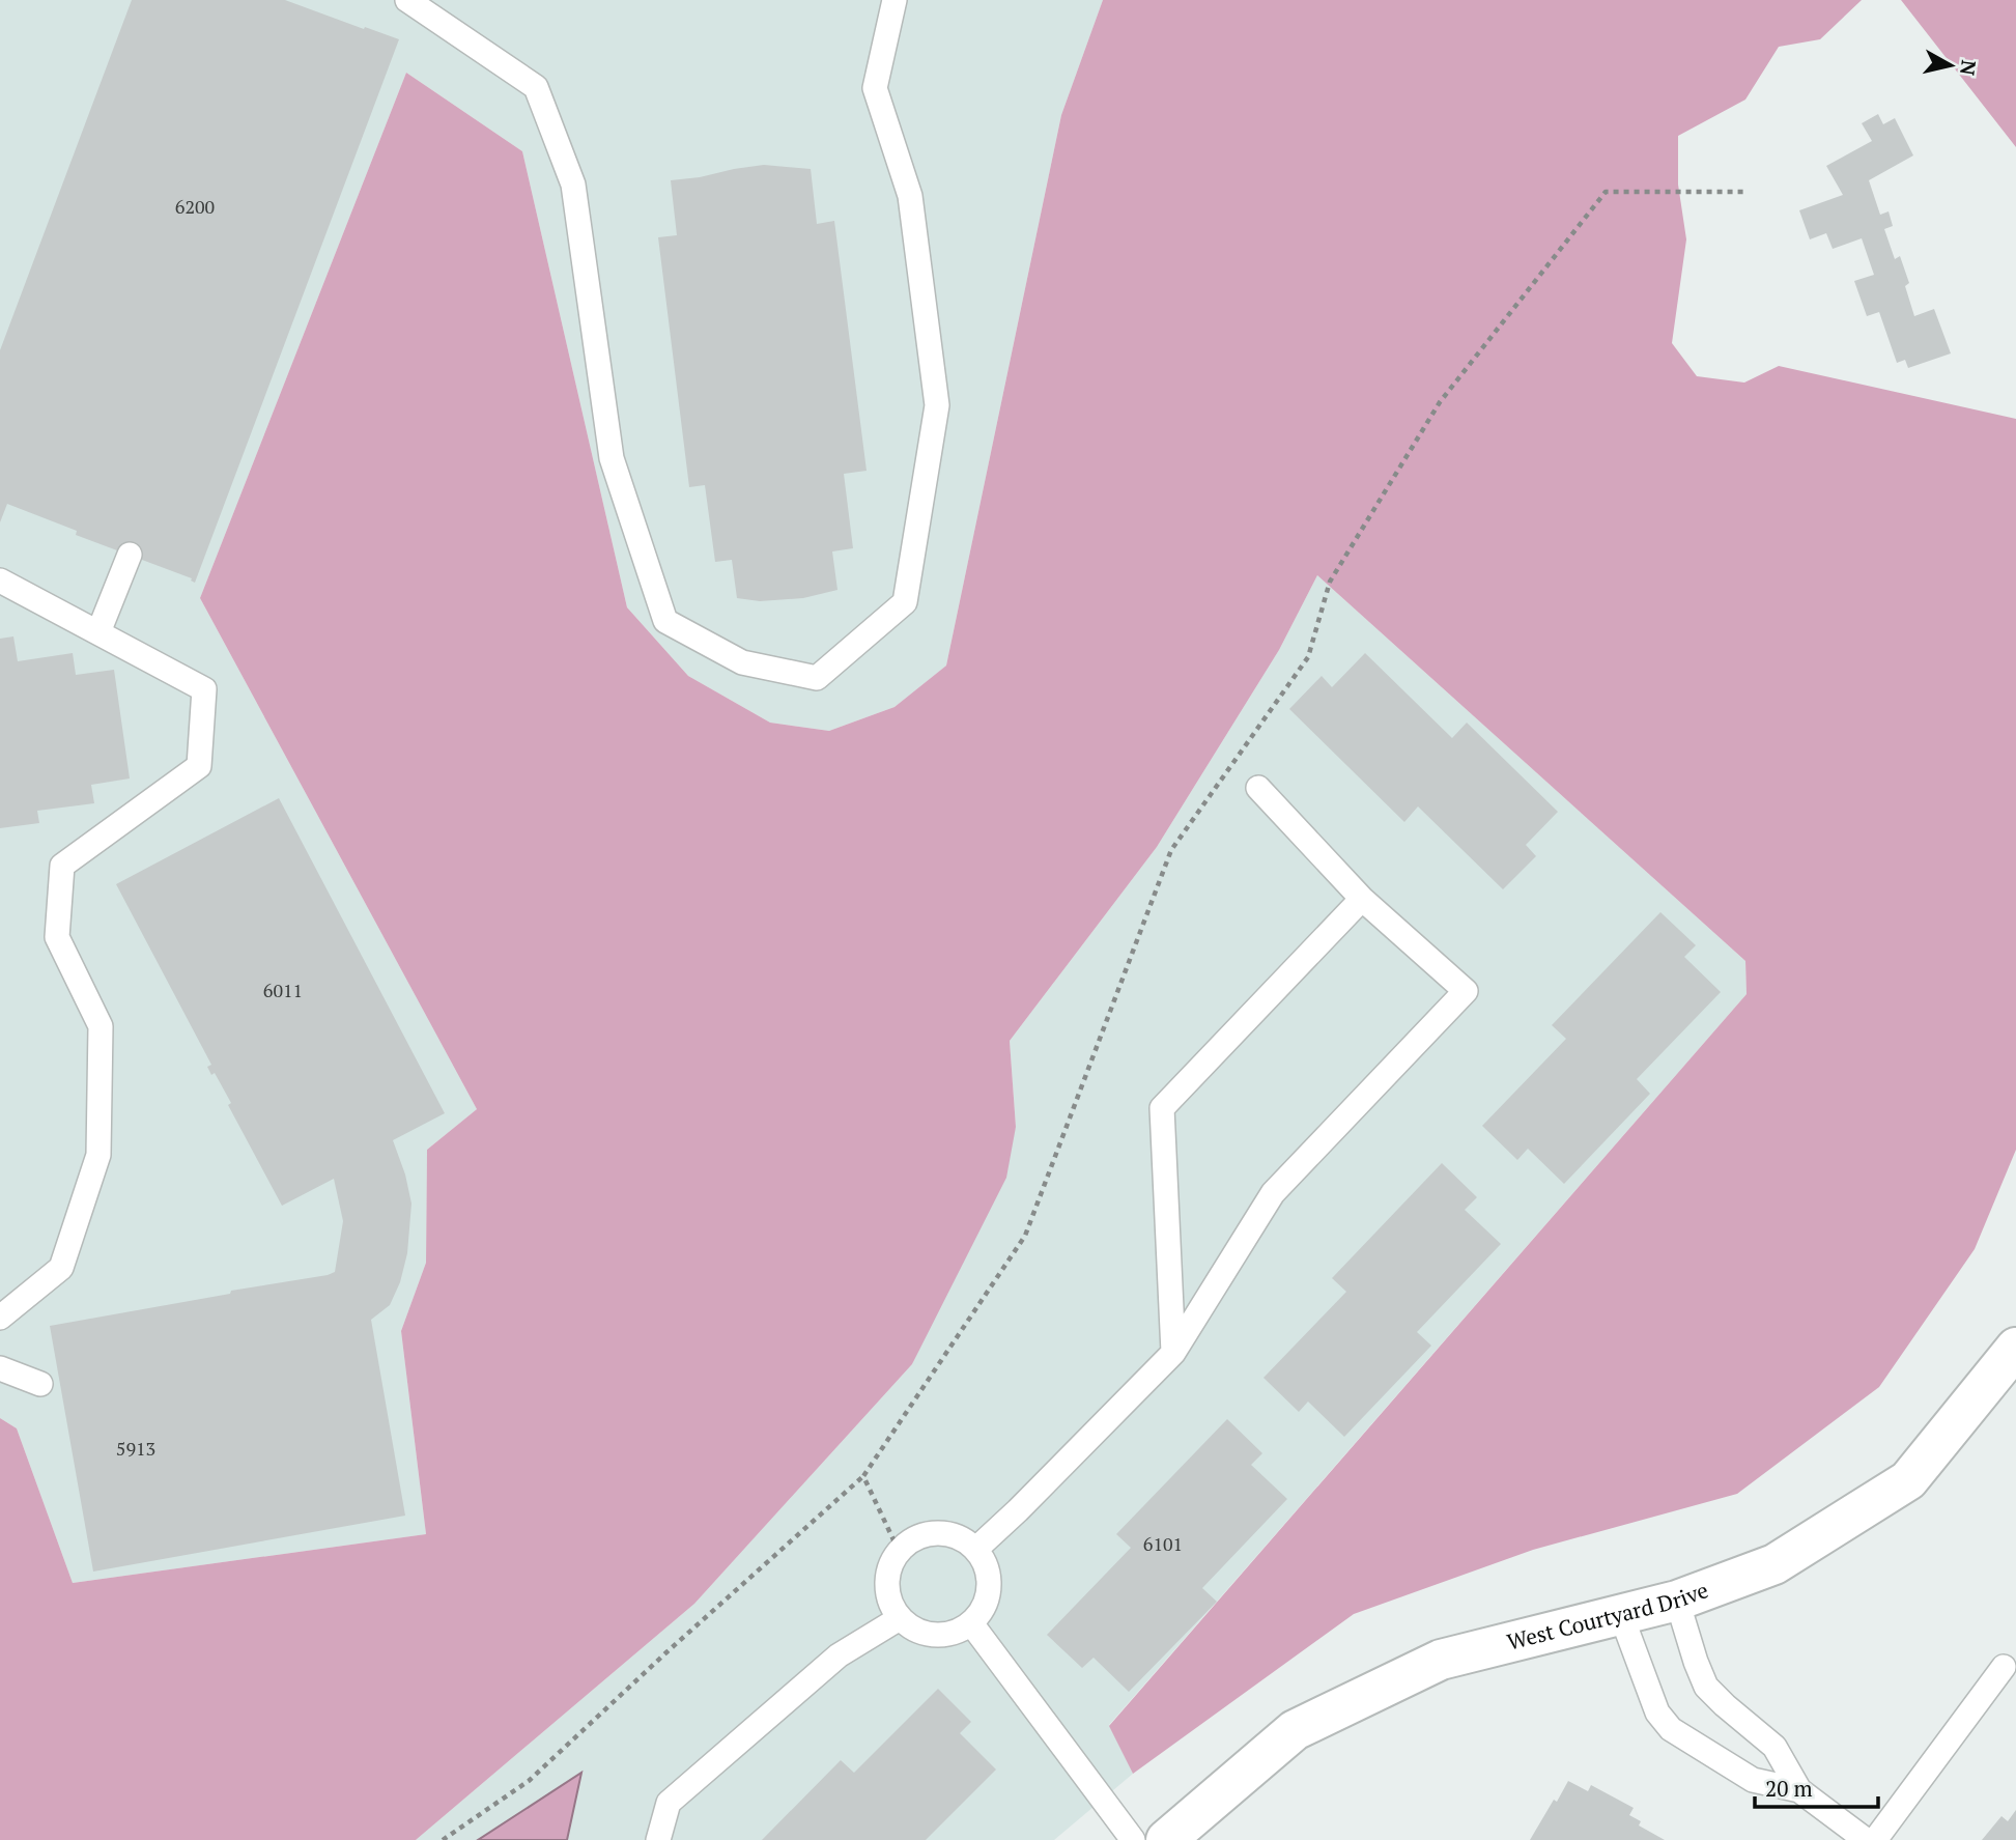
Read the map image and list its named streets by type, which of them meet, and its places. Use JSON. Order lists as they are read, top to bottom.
{
  "streets": {
    "street": ["West Courtyard Drive"]
  },
  "house_numbers": [
    "6200",
    "6011",
    "5913",
    "6101"
  ],
  "scale_bar": "20 m",
  "north": "right"
}
